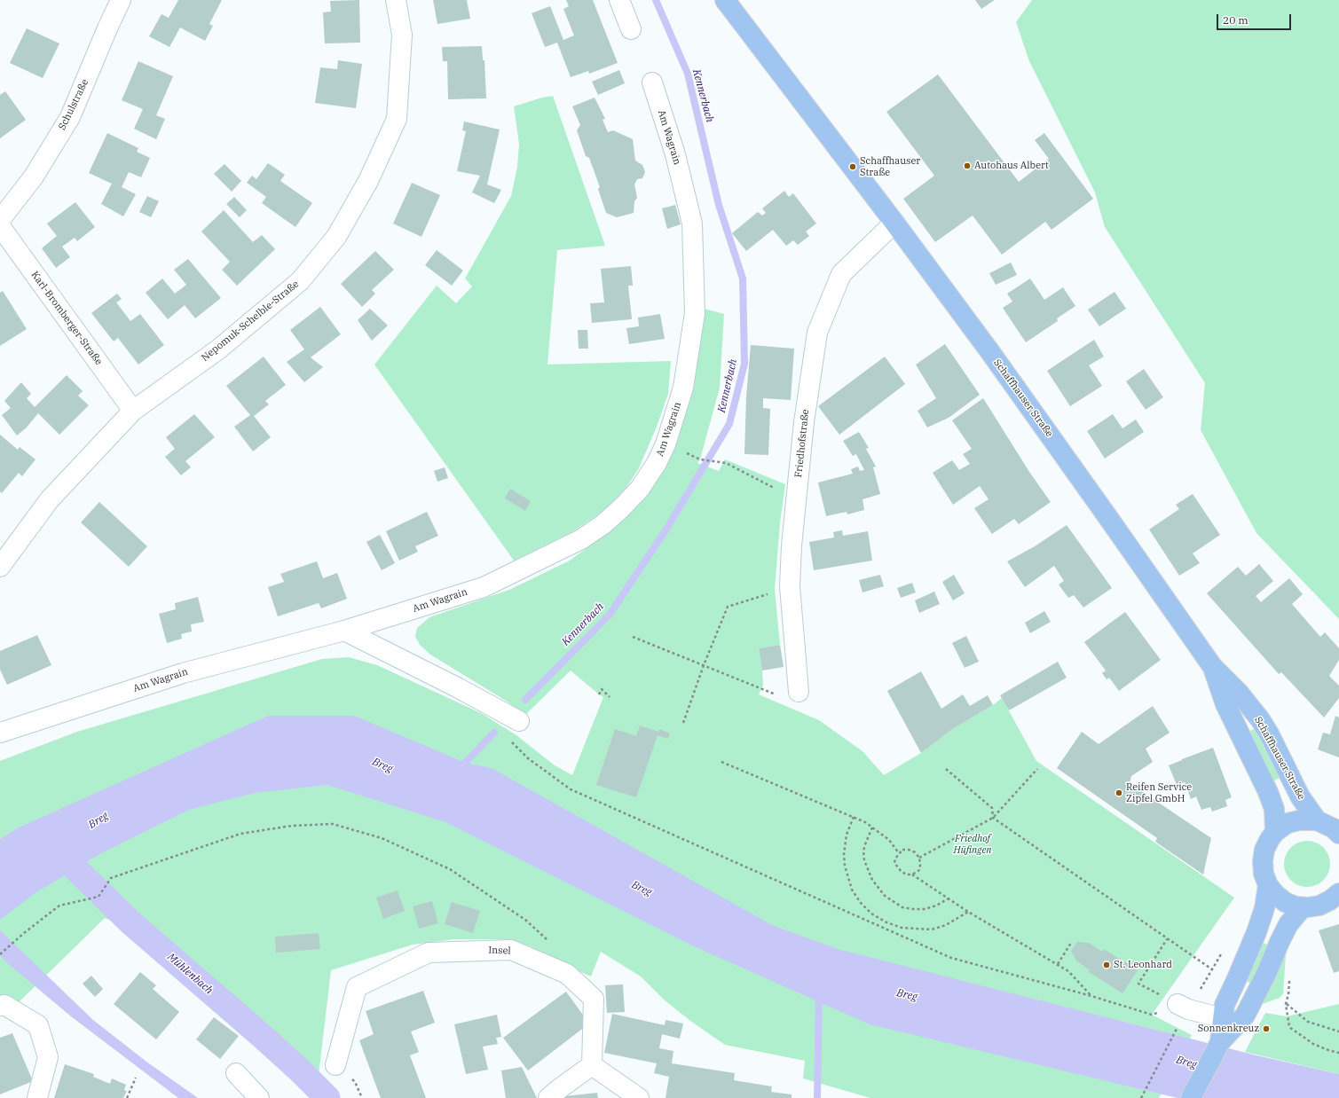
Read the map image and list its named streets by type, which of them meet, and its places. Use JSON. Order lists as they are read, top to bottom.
{
  "streets": {
    "main road": ["Schaffhauser Straße"],
    "street": [
      "Schulstraße",
      "Am Wagrain",
      "Karl-Bromberger-Straße",
      "Nepomuk-Schelble-Straße",
      "Friedhofstraße",
      "Insel"
    ]
  },
  "crossings": [
    ["Karl-Bromberger-Straße", "Nepomuk-Schelble-Straße"],
    ["Schaffhauser Straße", "Friedhofstraße"]
  ],
  "water": ["Kennerbach", "Breg", "Mühlenbach"],
  "parks": ["Friedhof Hüfingen"],
  "places": [
    "Autohaus Albert",
    "Schaffhauser Straße",
    "Reifen Service Zipfel GmbH",
    "St. Leonhard",
    "Sonnenkreuz"
  ],
  "scale_bar": "20 m"
}
